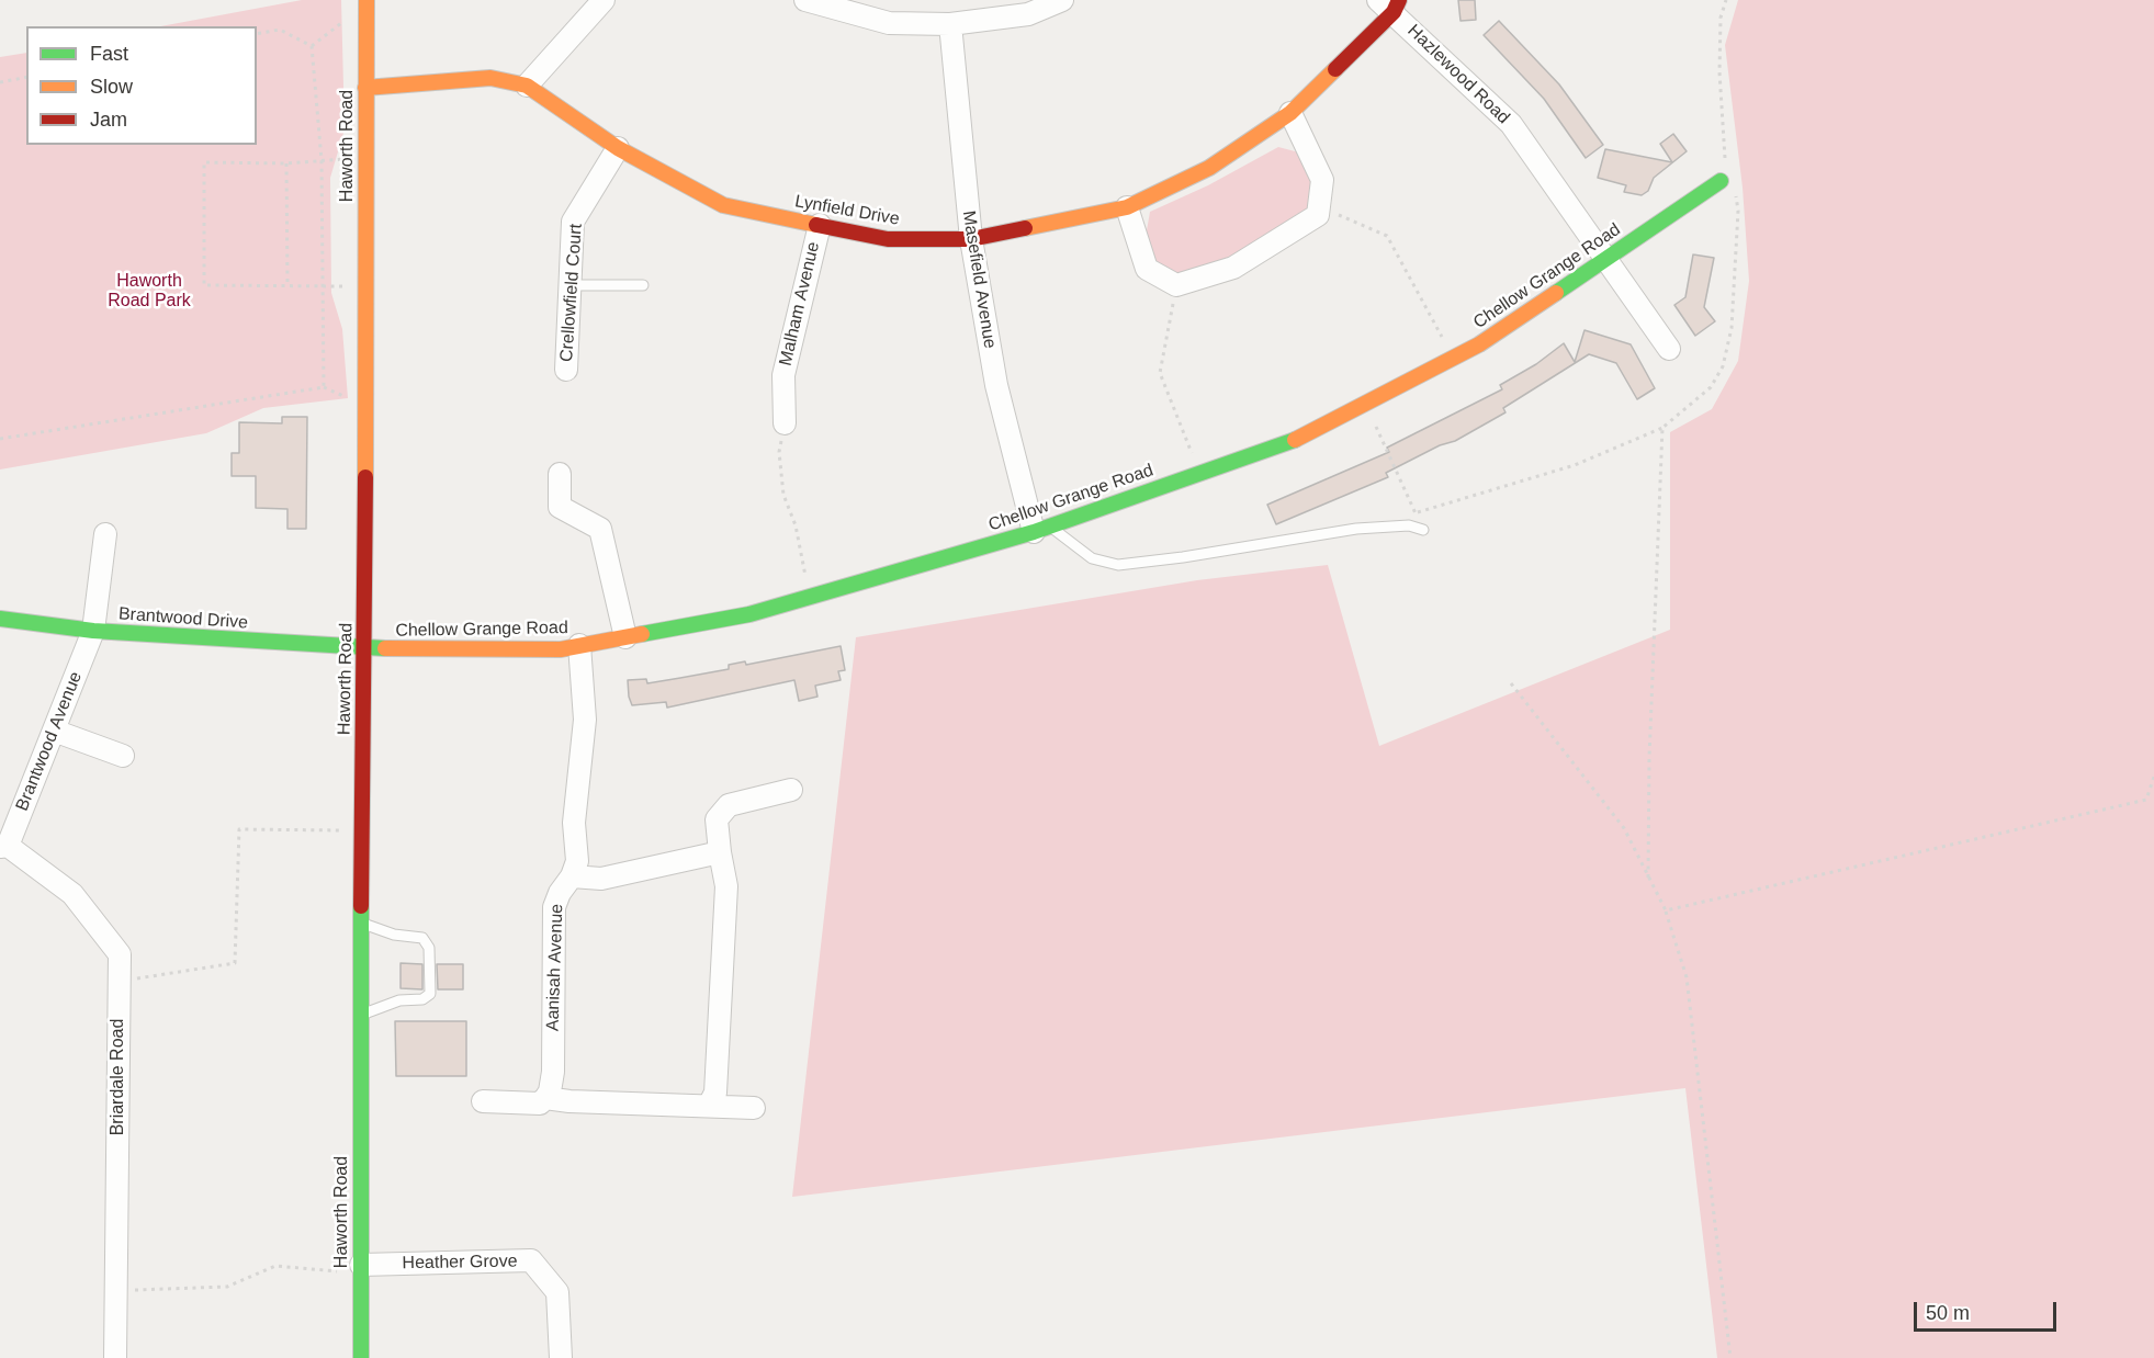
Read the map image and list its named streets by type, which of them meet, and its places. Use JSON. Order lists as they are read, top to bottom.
{
  "streets": {
    "street": [
      "Hazlewood Road",
      "Haworth Road",
      "Lynfield Drive",
      "Chellow Grange Road",
      "Masefield Avenue",
      "Crellowfield Court",
      "Malham Avenue",
      "Brantwood Drive",
      "Brantwood Avenue",
      "Aanisah Avenue",
      "Briardale Road",
      "Heather Grove"
    ]
  },
  "crossings": [
    ["Hazlewood Road", "Lynfield Drive"],
    ["Hazlewood Road", "Chellow Grange Road"],
    ["Haworth Road", "Lynfield Drive"],
    ["Haworth Road", "Chellow Grange Road"],
    ["Haworth Road", "Brantwood Drive"],
    ["Haworth Road", "Heather Grove"],
    ["Lynfield Drive", "Masefield Avenue"],
    ["Lynfield Drive", "Crellowfield Court"],
    ["Lynfield Drive", "Malham Avenue"],
    ["Chellow Grange Road", "Masefield Avenue"],
    ["Chellow Grange Road", "Brantwood Drive"],
    ["Chellow Grange Road", "Aanisah Avenue"],
    ["Brantwood Drive", "Brantwood Avenue"],
    ["Brantwood Avenue", "Briardale Road"]
  ],
  "parks": ["Haworth Road Park"],
  "legend": ["Fast", "Slow", "Jam"],
  "scale_bar": "50 m"
}
